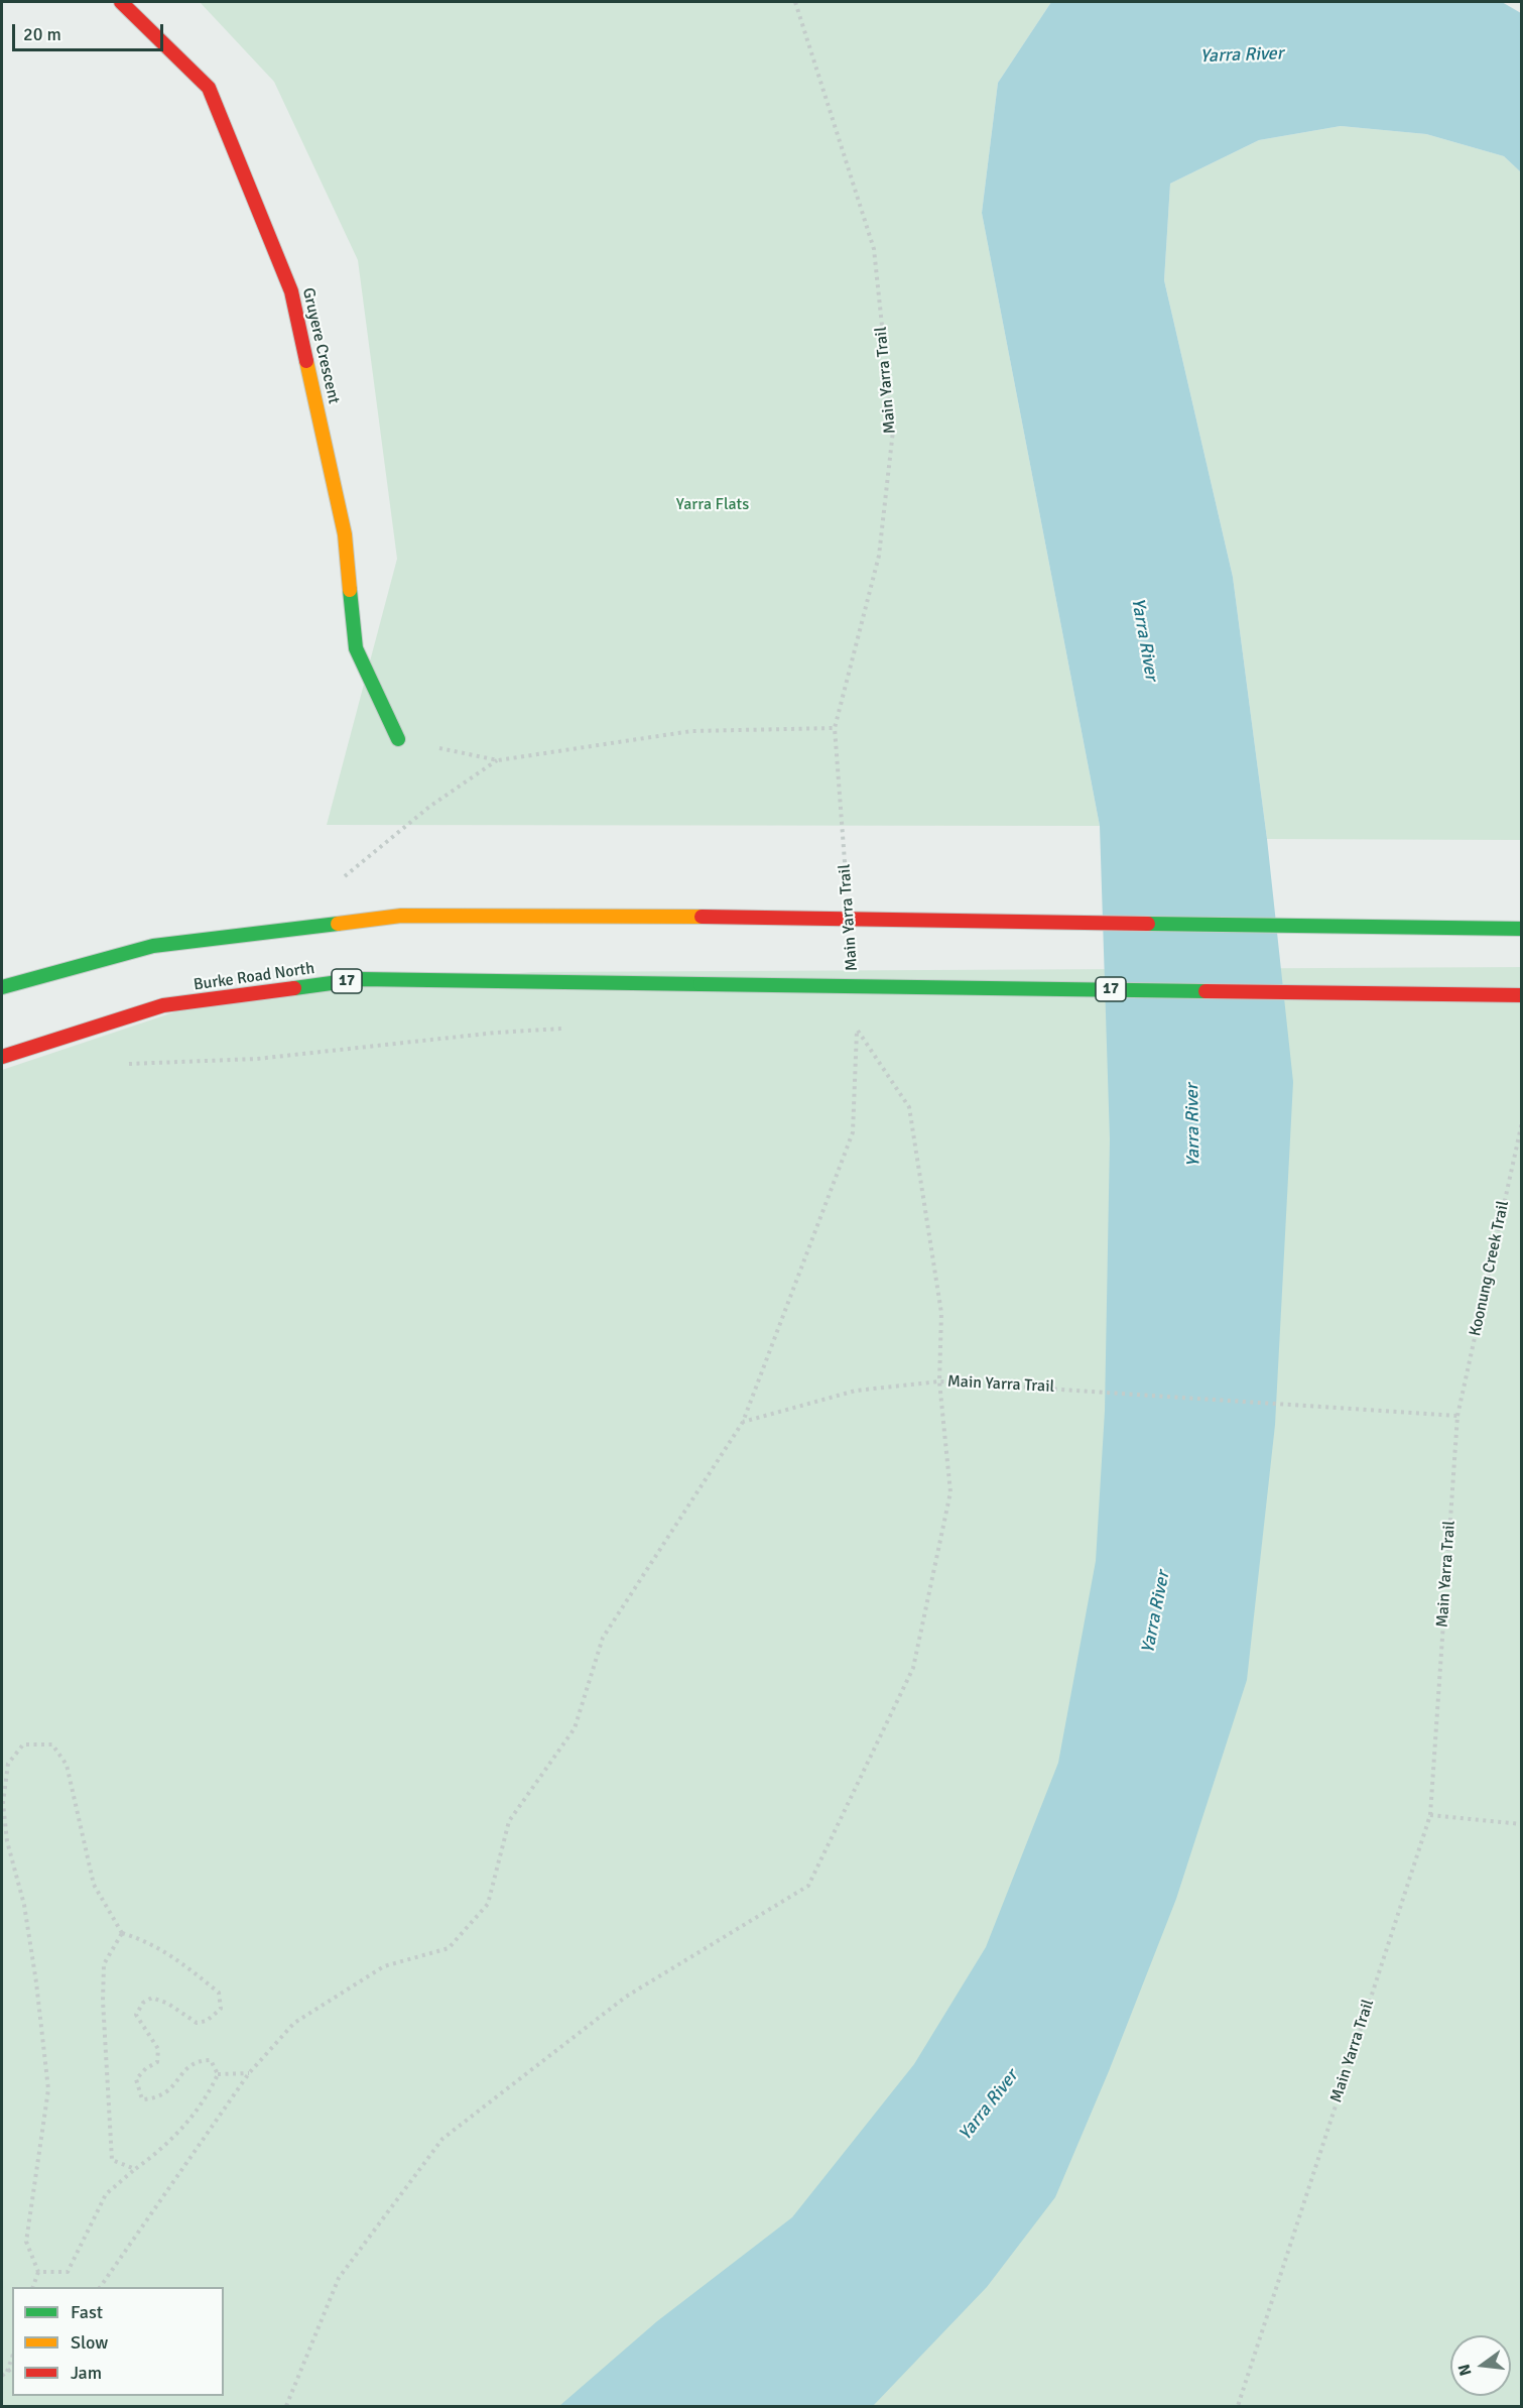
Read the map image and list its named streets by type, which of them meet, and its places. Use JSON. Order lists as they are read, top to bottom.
{
  "streets": {
    "main road": ["Gruyere Crescent", "Burke Road North", "17"],
    "path": ["Main Yarra Trail", "Koonung Creek Trail"]
  },
  "crossings": [
    ["Main Yarra Trail", "Koonung Creek Trail"]
  ],
  "water": ["Yarra River"],
  "parks": ["Yarra Flats"],
  "legend": ["Fast", "Slow", "Jam"],
  "scale_bar": "20 m",
  "north": "left"
}
